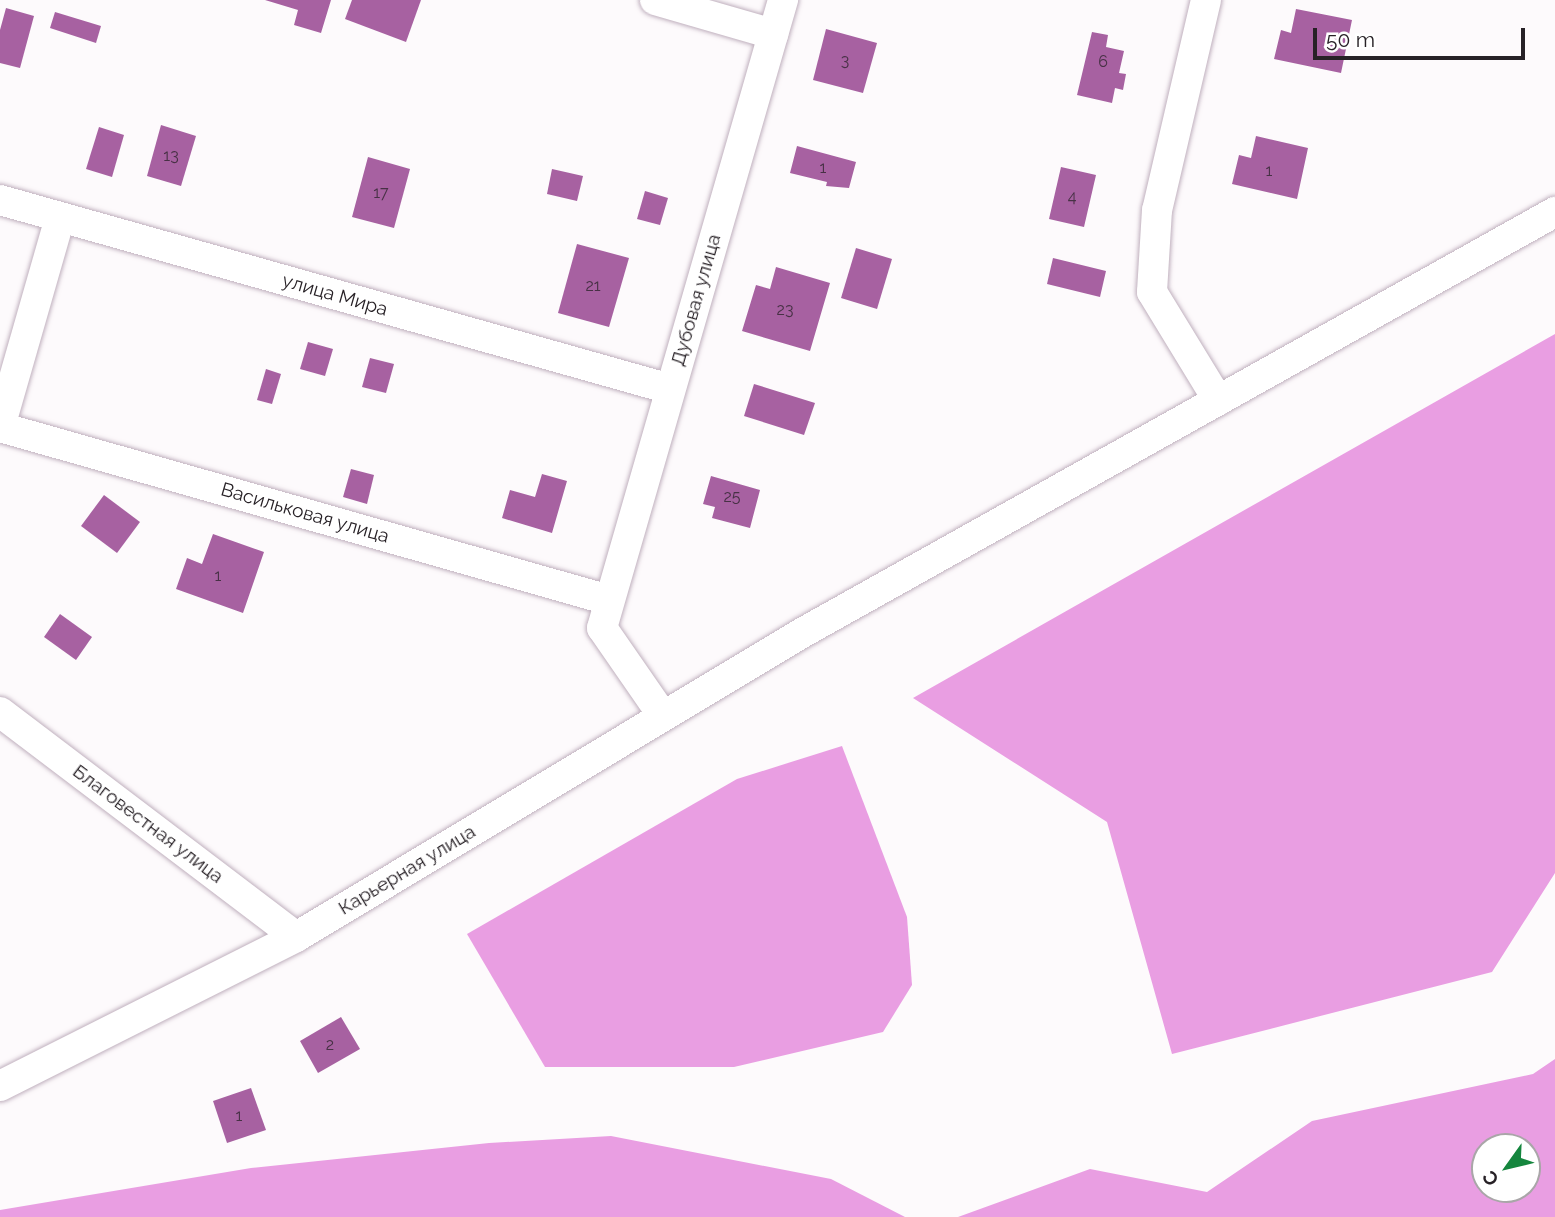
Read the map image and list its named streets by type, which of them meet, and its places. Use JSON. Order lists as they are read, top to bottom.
{
  "streets": {
    "street": [
      "улица Мира",
      "Дубовая улица",
      "Васильковая улица",
      "Благовестная улица",
      "Карьерная улица"
    ]
  },
  "crossings": [
    ["улица Мира", "Дубовая улица"],
    ["Дубовая улица", "Васильковая улица"],
    ["Дубовая улица", "Карьерная улица"],
    ["Благовестная улица", "Карьерная улица"]
  ],
  "house_numbers": [
    "3",
    "6",
    "13",
    "1",
    "1",
    "17",
    "4",
    "21",
    "23",
    "25",
    "1",
    "2",
    "1"
  ],
  "scale_bar": "50 m",
  "north": "bottom left"
}
